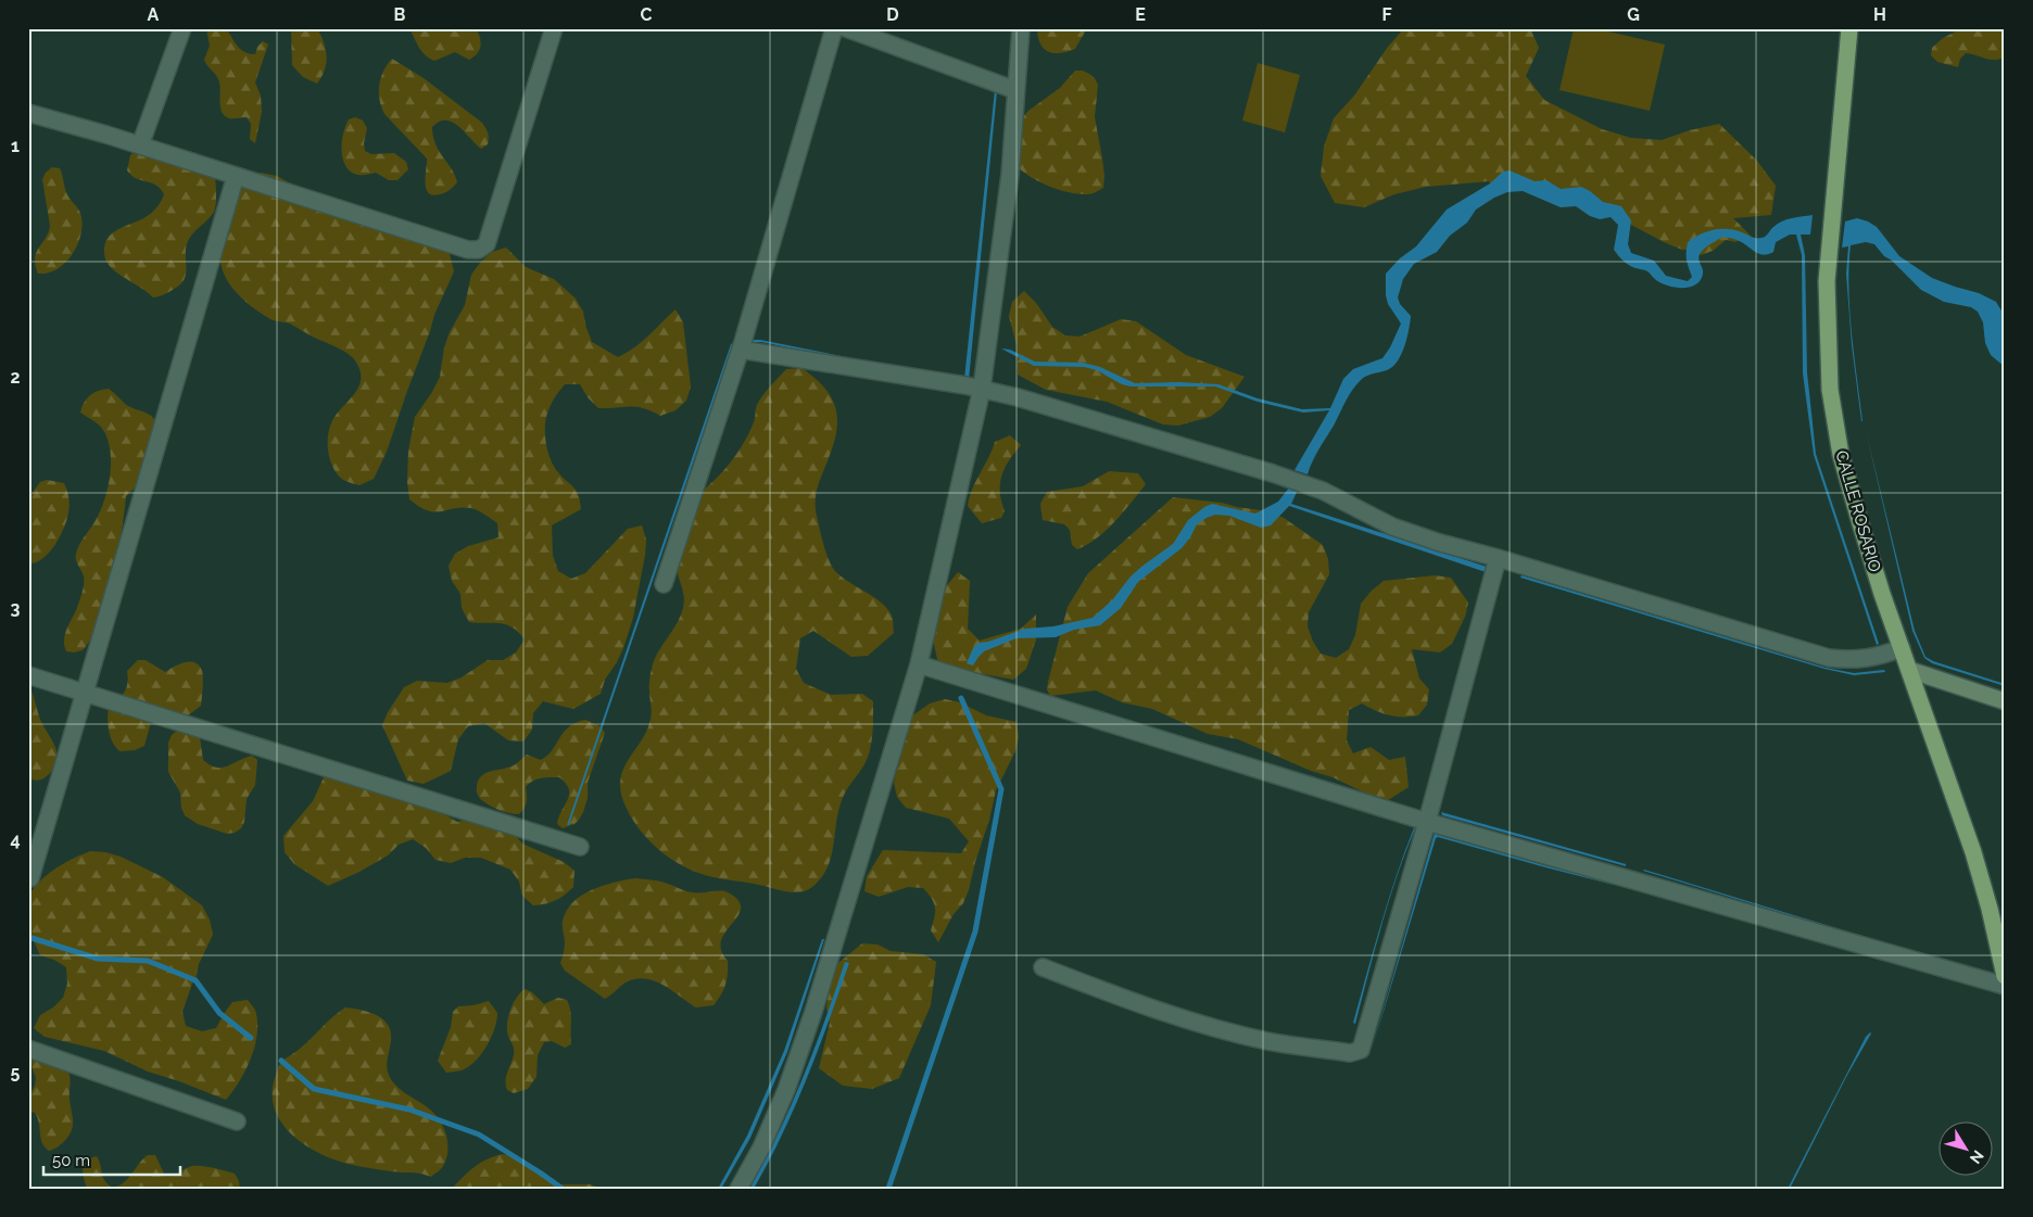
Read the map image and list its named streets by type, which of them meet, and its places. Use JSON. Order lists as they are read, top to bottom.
{
  "streets": {
    "main road": ["CALLE ROSARIO"]
  },
  "scale_bar": "50 m",
  "north": "bottom right",
  "grid": {
    "columns": [
      "A",
      "B",
      "C",
      "D",
      "E",
      "F",
      "G",
      "H"
    ],
    "rows": [
      "1",
      "2",
      "3",
      "4",
      "5"
    ]
  }
}
